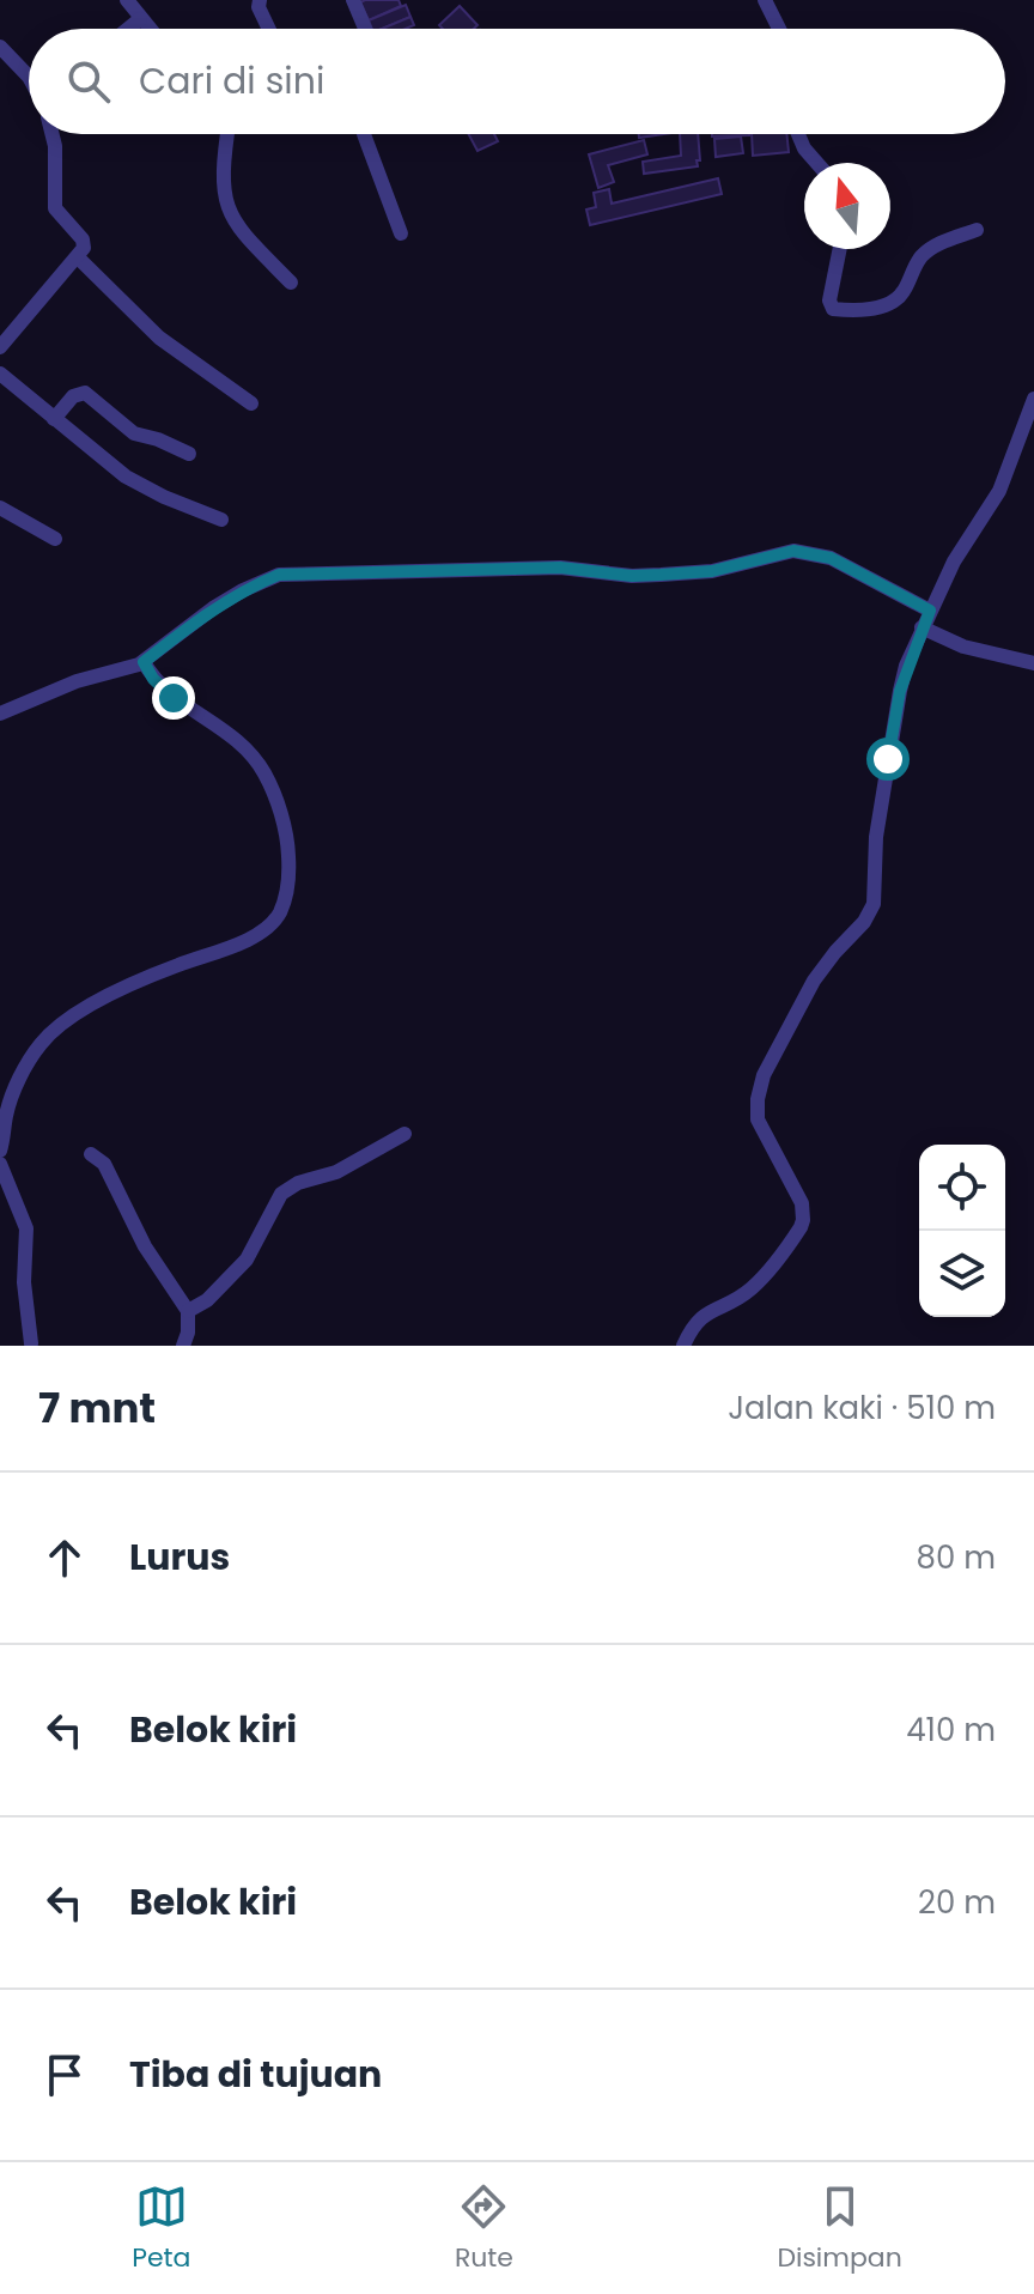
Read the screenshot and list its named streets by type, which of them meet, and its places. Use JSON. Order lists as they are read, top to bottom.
{
  "north": "top",
  "page": {
    "search": "Cari di sini",
    "heading": ["7 mnt", "Jalan kaki · 510 m"],
    "list": [
      ["Lurus", "80 m"],
      ["Belok kiri", "410 m"],
      ["Belok kiri", "20 m"],
      "Tiba di tujuan"
    ],
    "nav": ["Peta", "Rute", "Disimpan"]
  }
}
